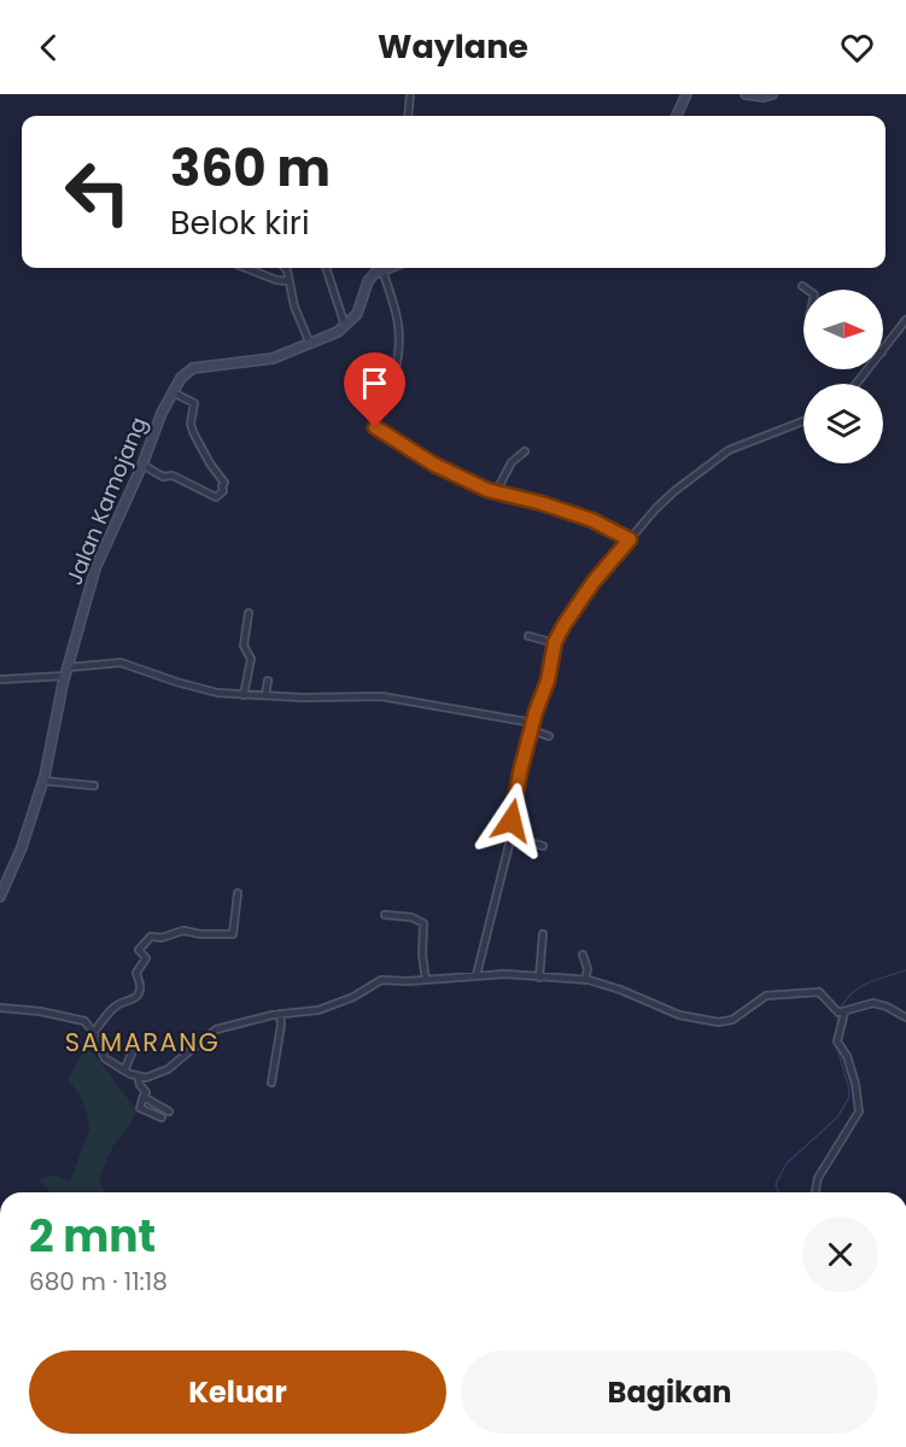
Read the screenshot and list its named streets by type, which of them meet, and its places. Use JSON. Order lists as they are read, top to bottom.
{
  "streets": {
    "main road": ["Jalan Kamojang"]
  },
  "districts": ["SAMARANG"],
  "north": "right",
  "page": {
    "header": "Waylane",
    "turn": ["360 m", "Belok kiri"],
    "heading": ["2 mnt", "680 m · 11:18"],
    "buttons": ["Keluar", "Bagikan"]
  }
}
